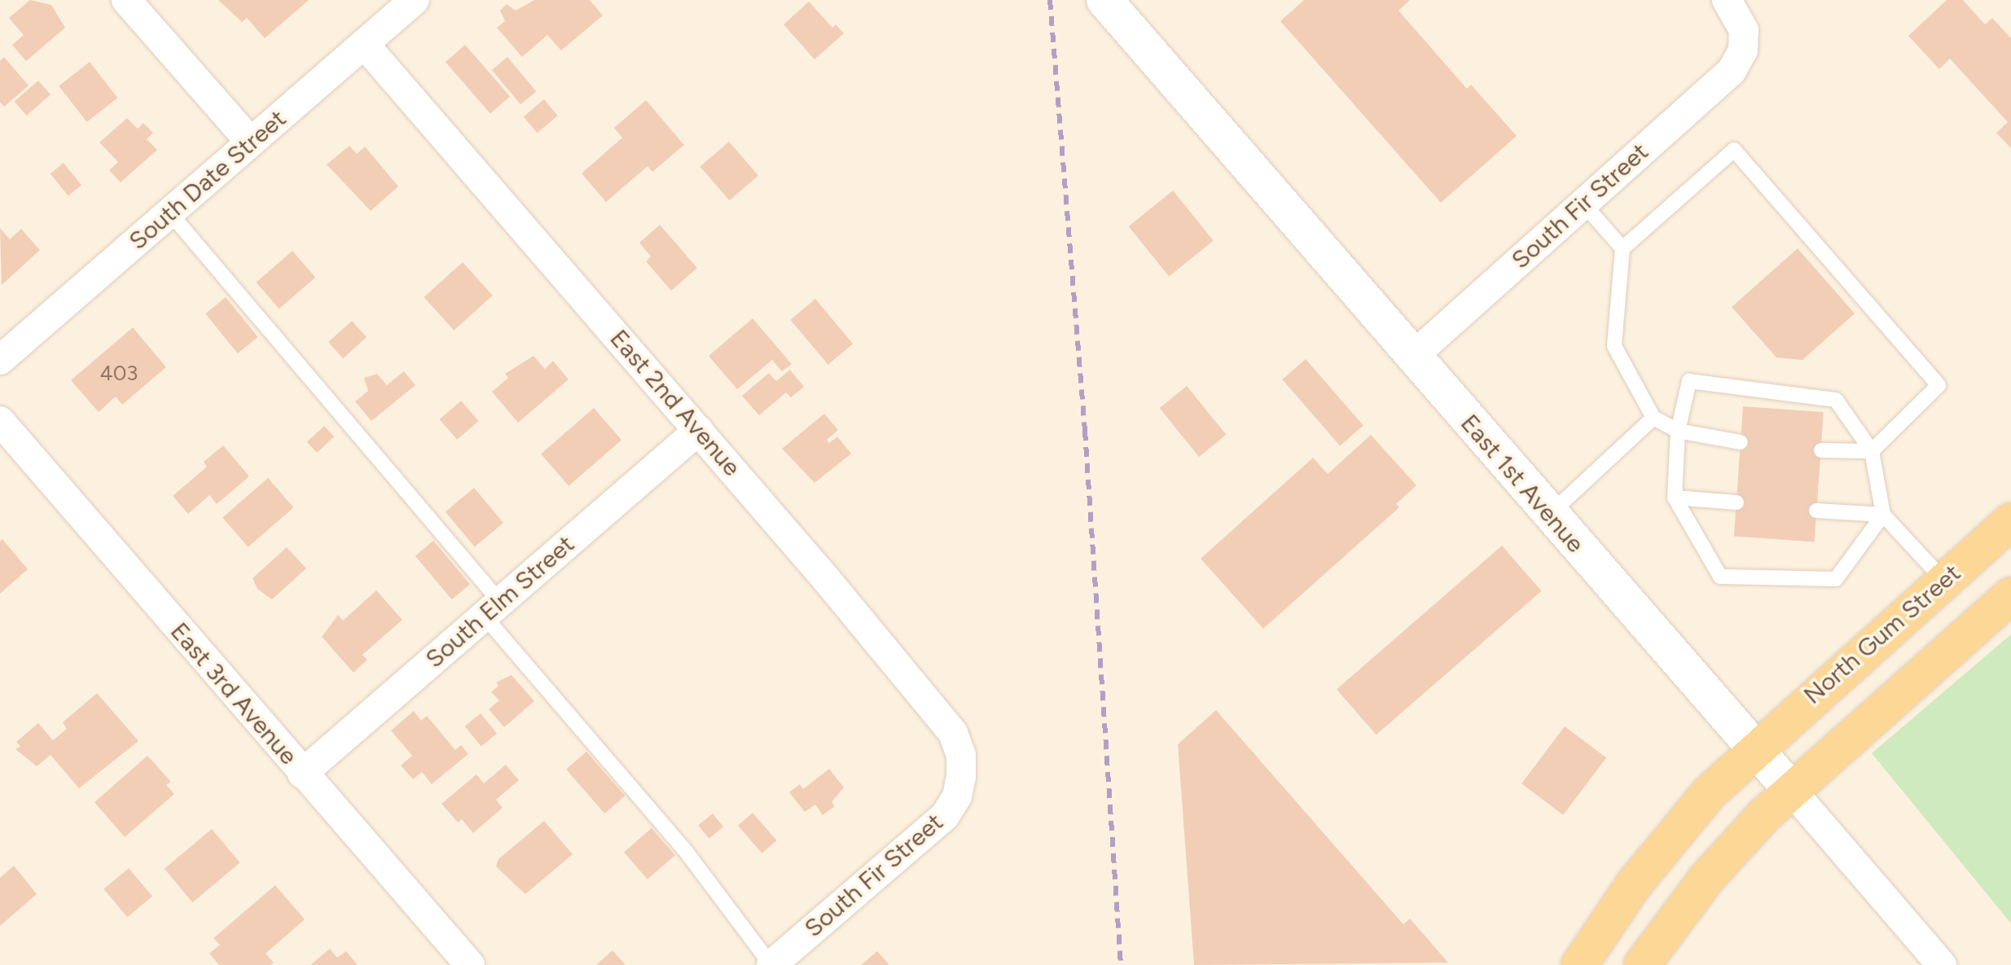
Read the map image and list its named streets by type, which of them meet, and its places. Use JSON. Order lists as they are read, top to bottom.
{
  "streets": {
    "main road": ["East 1st Avenue", "North Gum Street"],
    "street": [
      "South Date Street",
      "South Fir Street",
      "East 2nd Avenue",
      "South Elm Street",
      "East 3rd Avenue"
    ]
  },
  "crossings": [
    ["South Date Street", "East 2nd Avenue"],
    ["South Fir Street", "East 2nd Avenue"],
    ["South Fir Street", "East 1st Avenue"],
    ["East 2nd Avenue", "South Elm Street"],
    ["East 1st Avenue", "North Gum Street"],
    ["South Elm Street", "East 3rd Avenue"]
  ],
  "house_numbers": ["403"]
}
